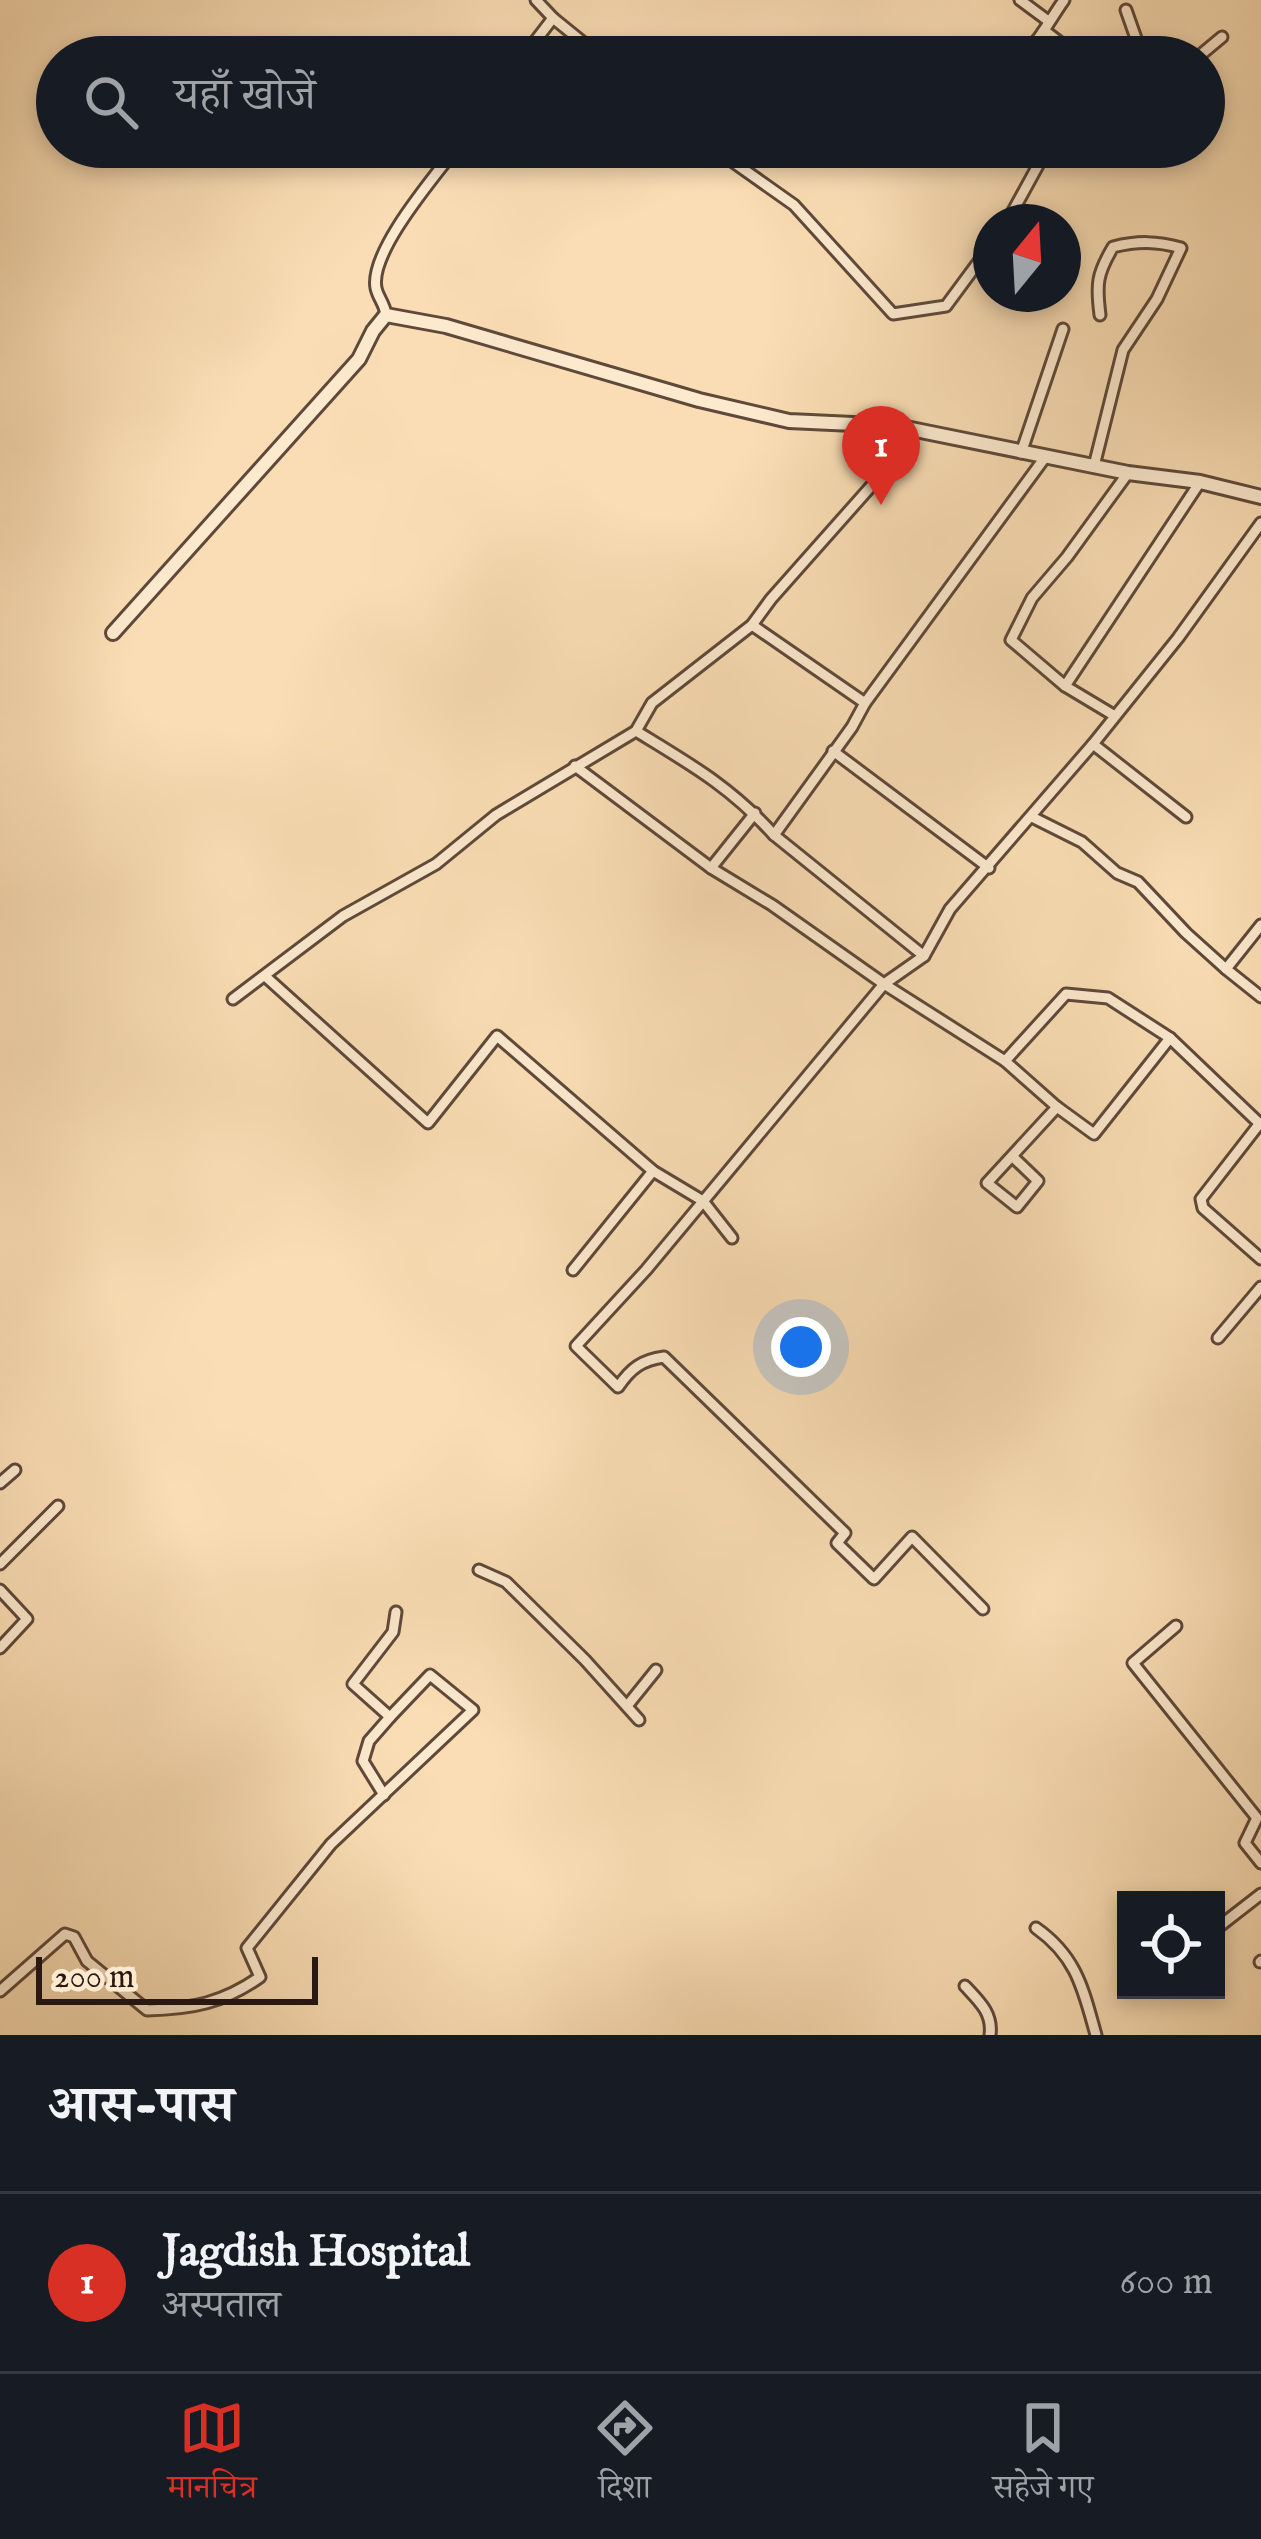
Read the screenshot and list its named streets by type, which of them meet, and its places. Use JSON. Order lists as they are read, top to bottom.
{
  "scale_bar": "200 m",
  "north": "top",
  "page": {
    "search": "यहाँ खोजें",
    "pins": "1",
    "scale": "200 m",
    "heading": "आस-पास",
    "list": [
      {
        "mark": "1",
        "name": "Jagdish Hospital",
        "note": "अस्पताल",
        "value": "600 m"
      }
    ],
    "nav": ["मानचित्र", "दिशा", "सहेजे गए"]
  }
}
